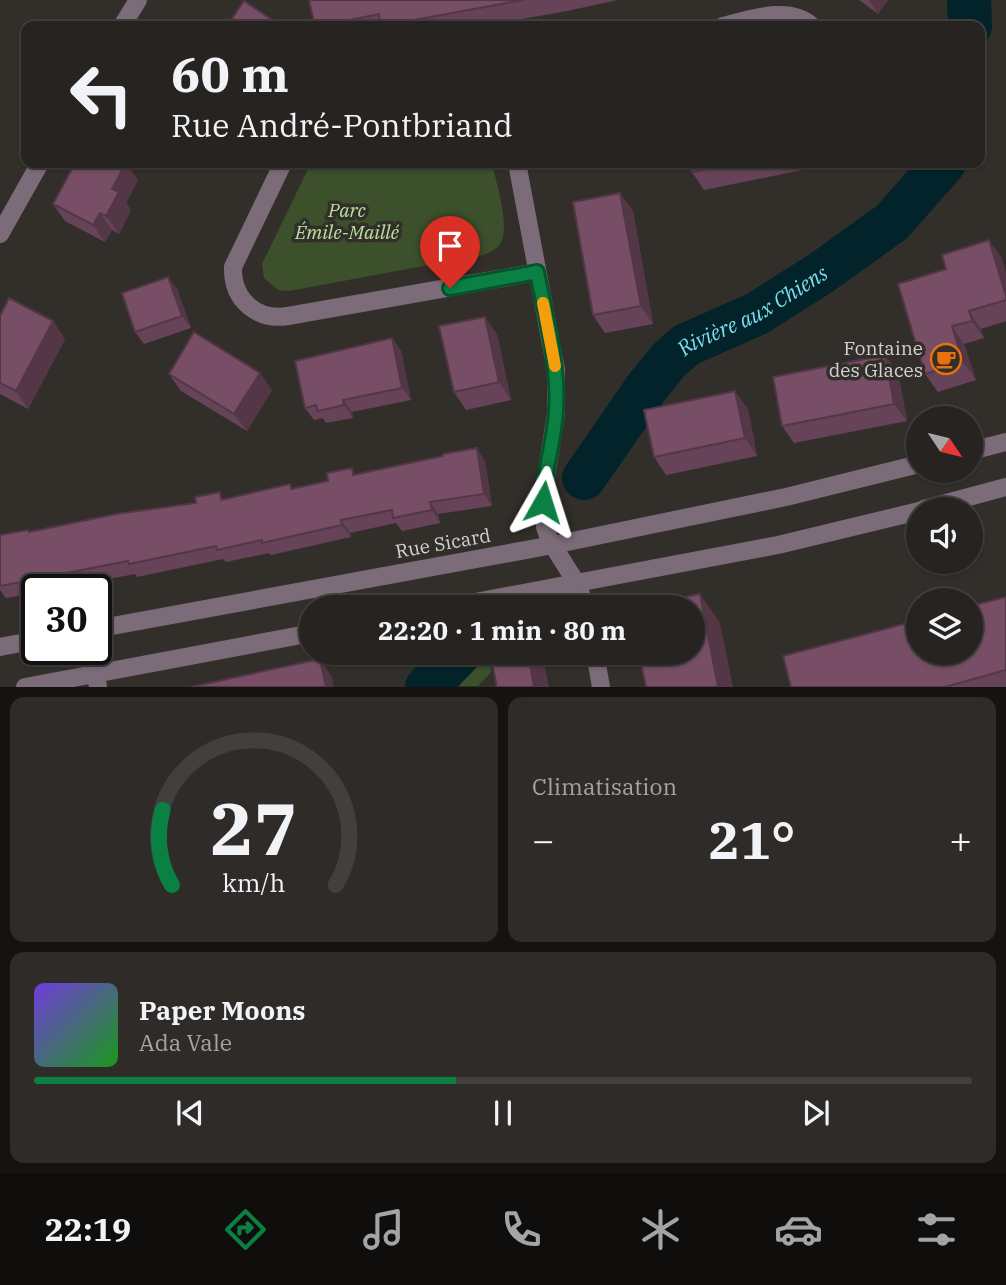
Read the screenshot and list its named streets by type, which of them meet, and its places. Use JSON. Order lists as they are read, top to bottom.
{
  "streets": {
    "street": ["Rue Sicard"]
  },
  "water": ["Rivière aux Chiens"],
  "parks": ["Parc Émile-Maillé"],
  "places": {
    "cafe": ["Fontaine des Glaces"]
  },
  "north": "bottom right",
  "page": {
    "turn": ["60 m", "Rue André-Pontbriand"],
    "limit": "30",
    "trip": "22:20 · 1 min · 80 m",
    "tile": "Climatisation",
    "heat": ["−", "21°", "+"],
    "song": ["Paper Moons", "Ada Vale"],
    "tabs": "22:19",
    "gauge": ["27", "km/h"]
  }
}
